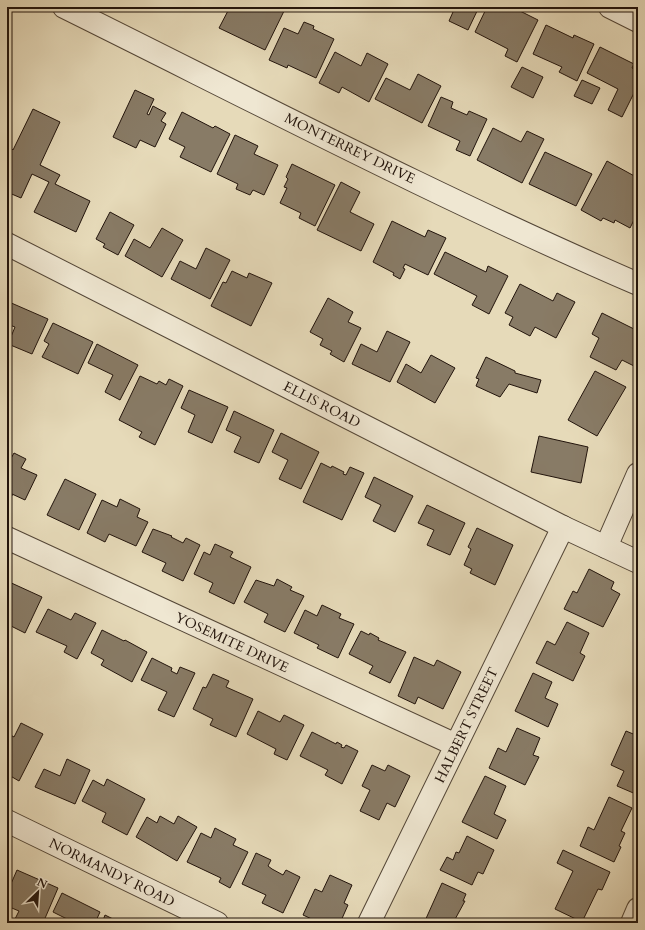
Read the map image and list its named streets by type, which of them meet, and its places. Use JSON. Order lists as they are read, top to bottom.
{
  "streets": {
    "street": [
      "MONTERREY DRIVE",
      "ELLIS ROAD",
      "YOSEMITE DRIVE",
      "HALBERT STREET",
      "NORMANDY ROAD"
    ]
  },
  "crossings": [
    ["ELLIS ROAD", "HALBERT STREET"],
    ["YOSEMITE DRIVE", "HALBERT STREET"]
  ],
  "north": "top right"
}
